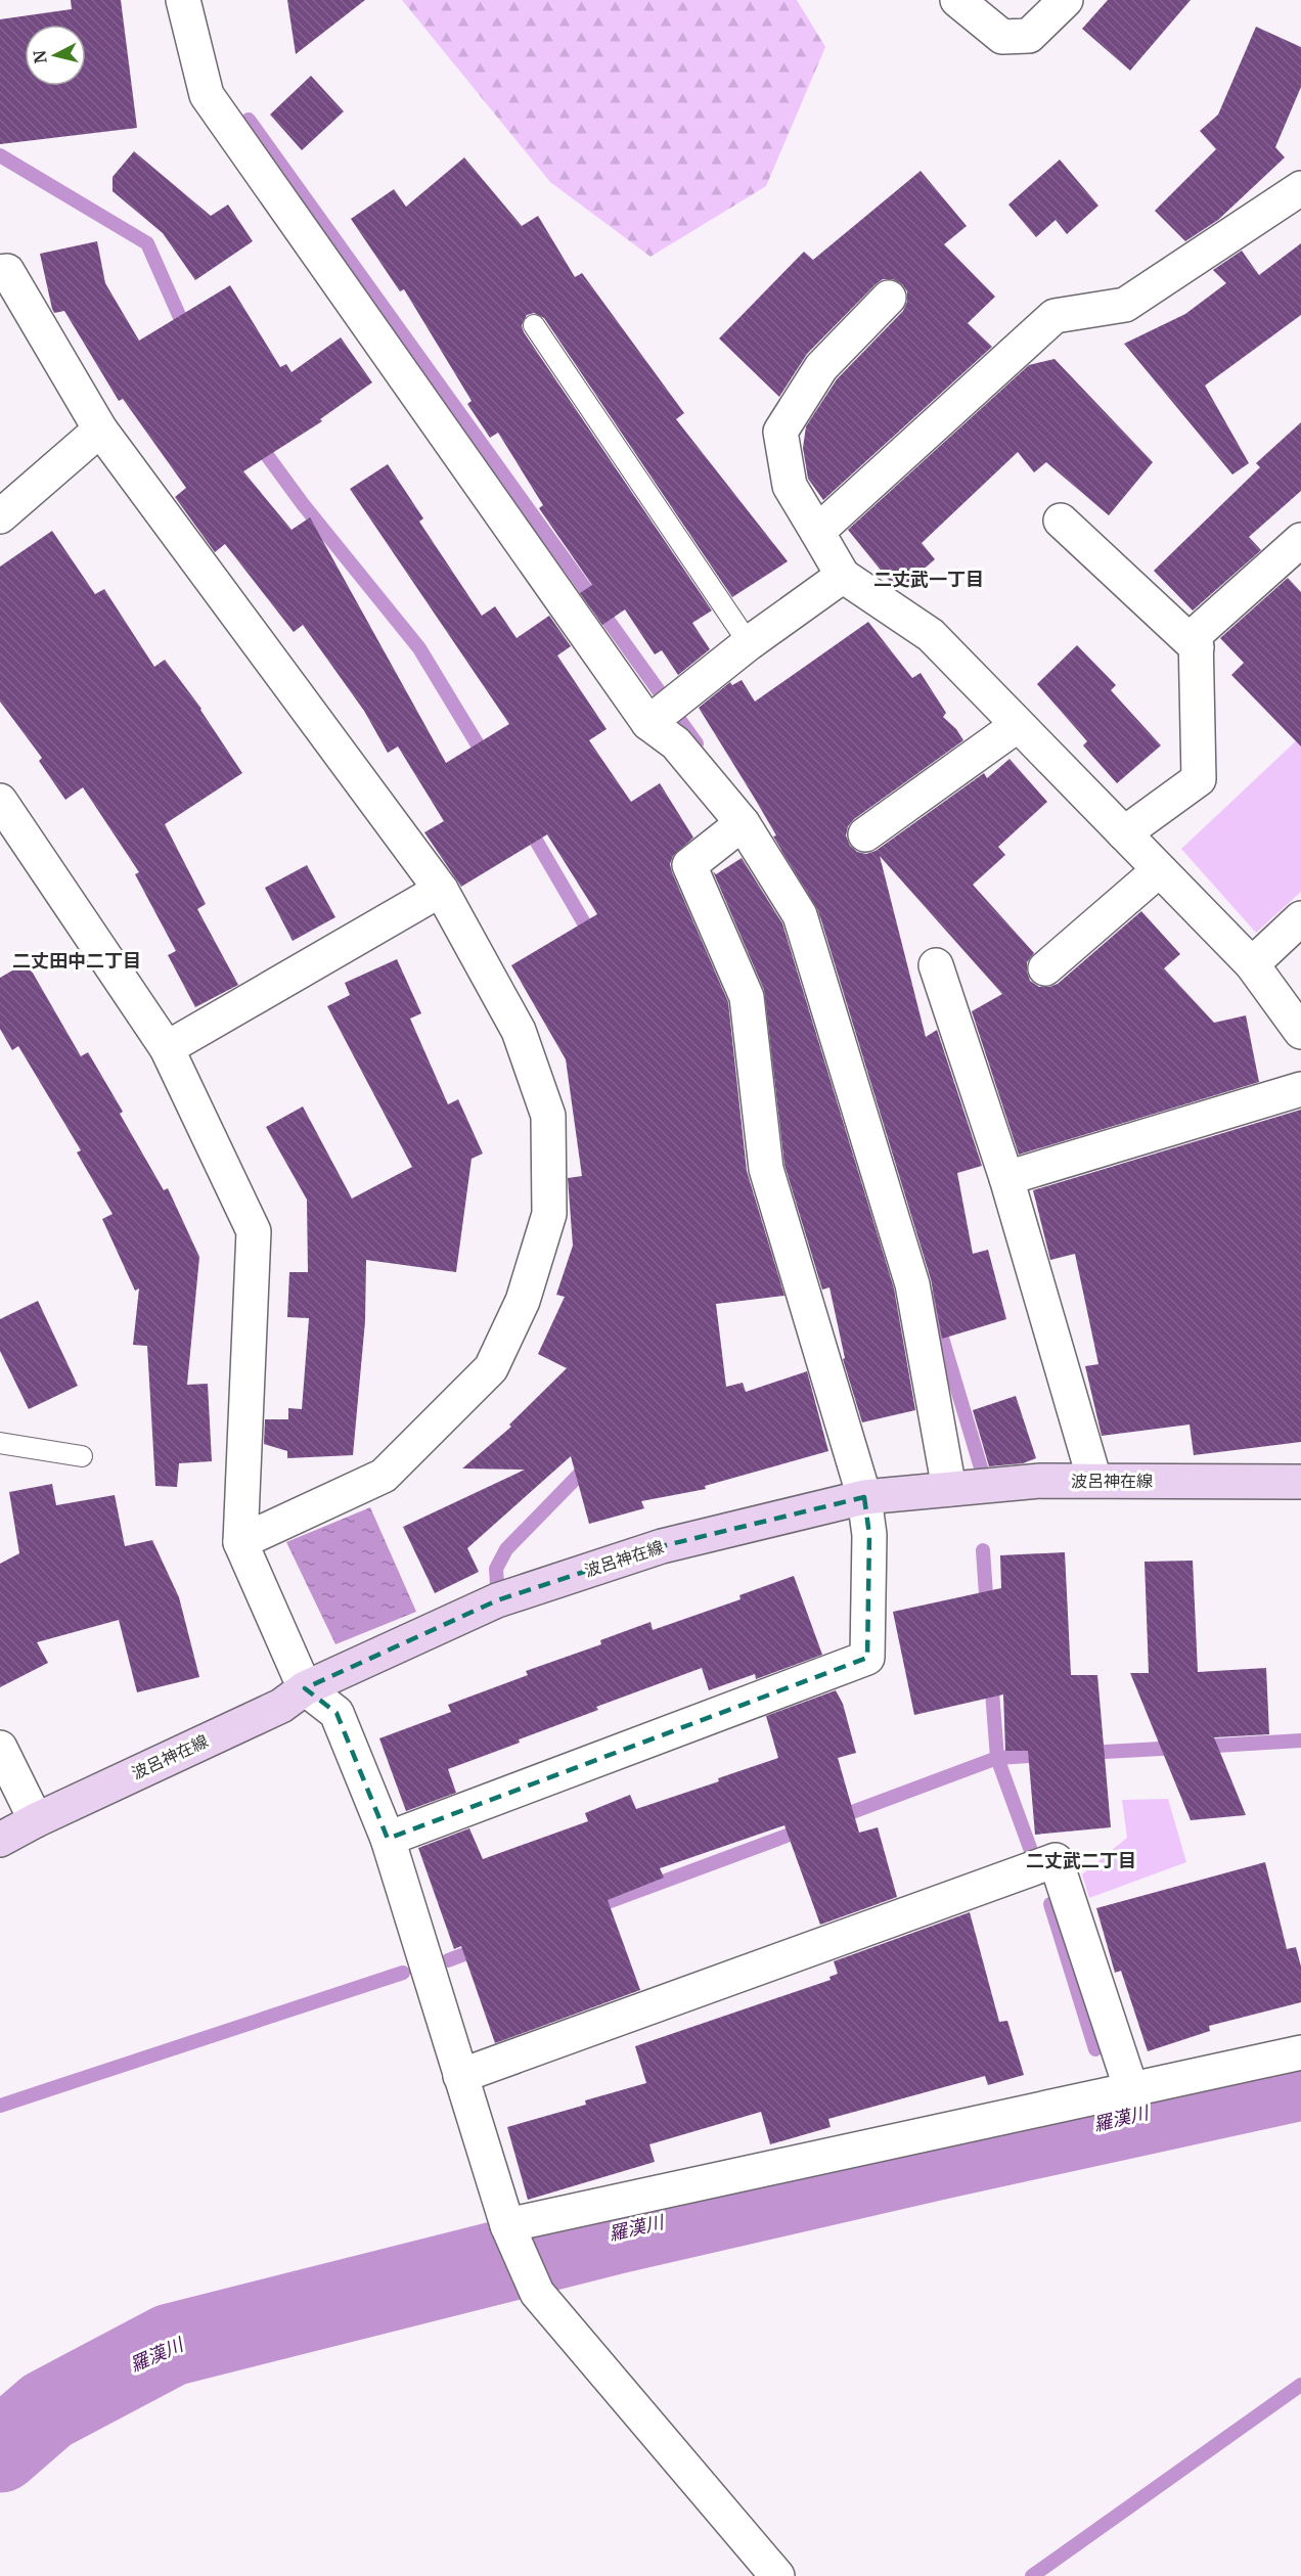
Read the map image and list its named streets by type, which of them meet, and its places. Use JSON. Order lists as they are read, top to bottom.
{
  "streets": {
    "main road": ["波呂神在線"]
  },
  "districts": ["二丈武一丁目", "二丈田中二丁目", "二丈武二丁目"],
  "water": ["羅漢川"],
  "north": "left"
}
